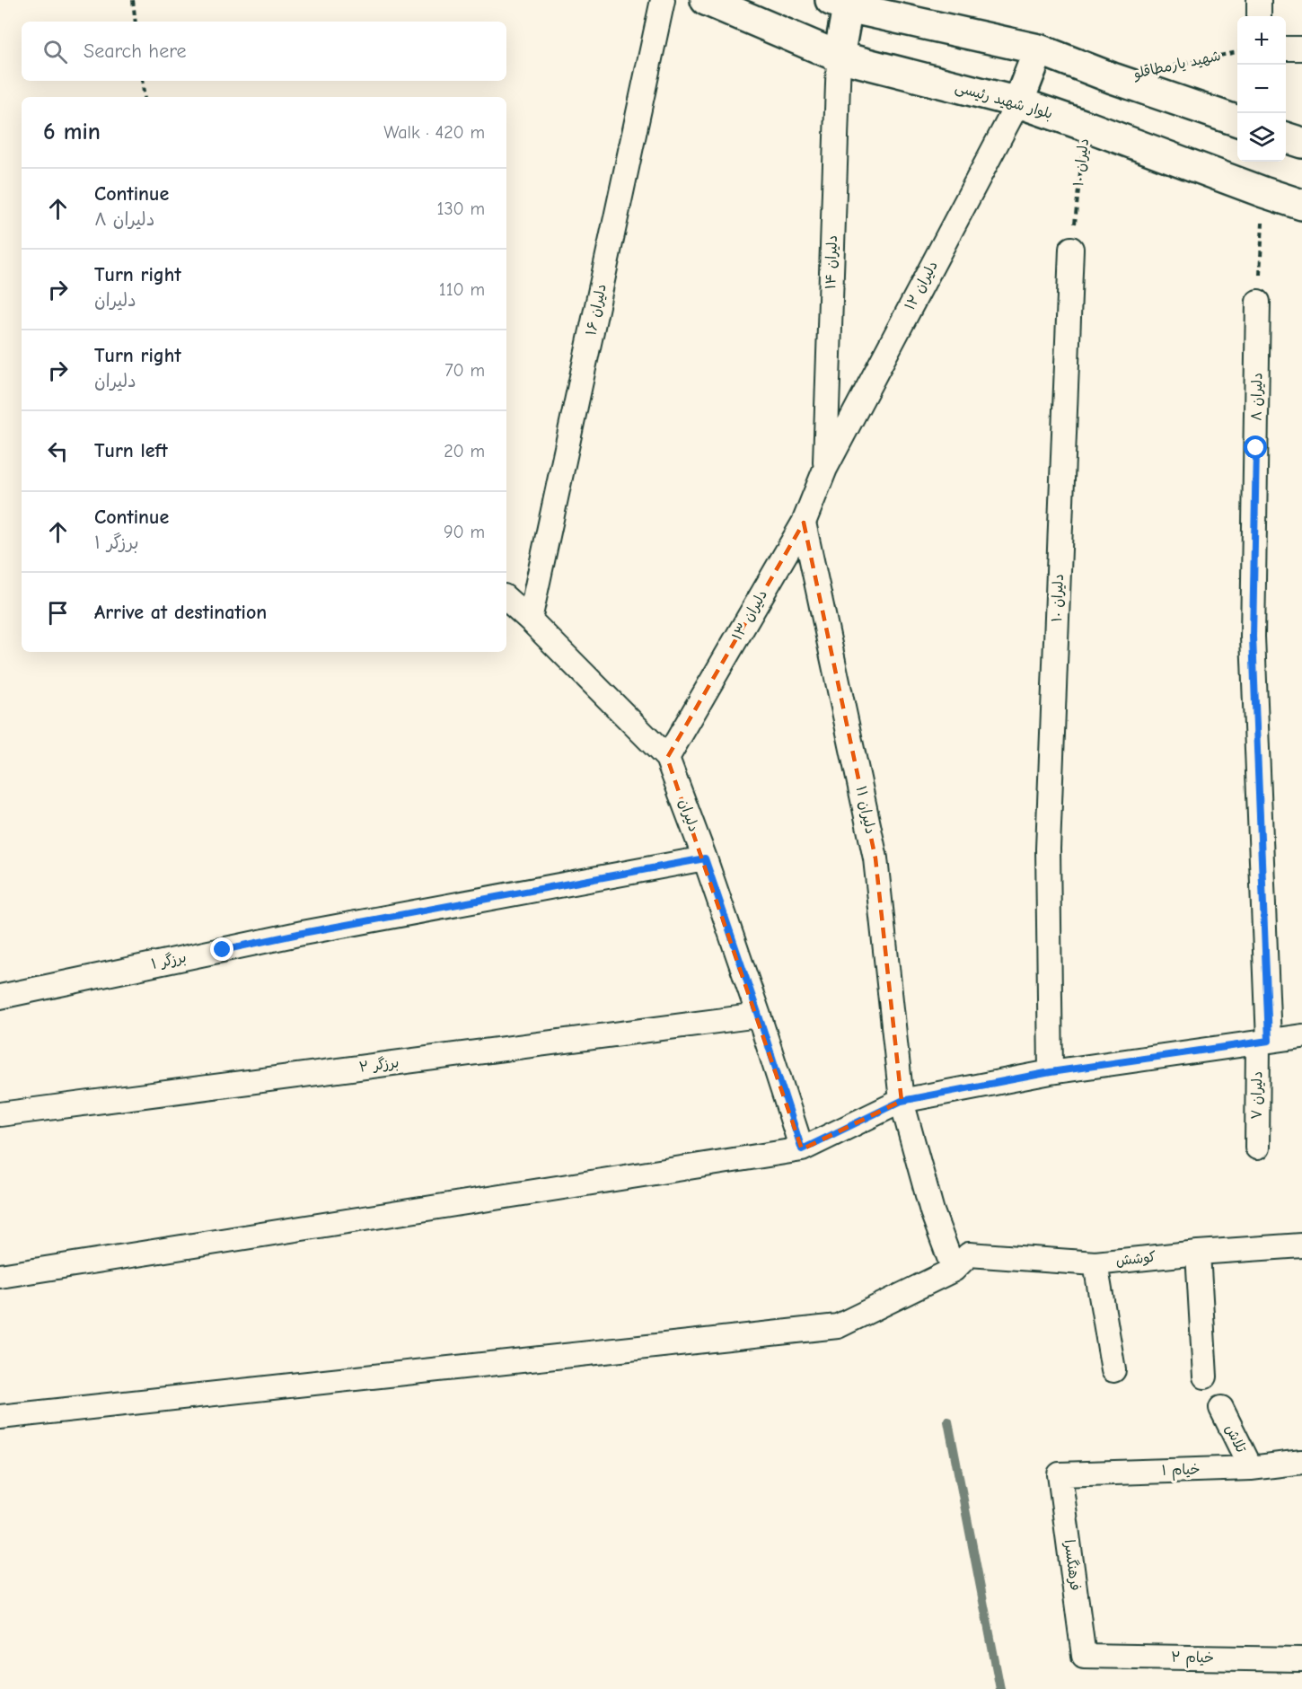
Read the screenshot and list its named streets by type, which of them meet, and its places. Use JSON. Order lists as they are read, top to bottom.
{
  "streets": {
    "street": [
      "بلوار شهید رئیسی",
      "دلیران ۱۰",
      "دلیران ۱۴",
      "دلیران ۱۲",
      "دلیران ۱۶",
      "دلیران ۸",
      "دلیران ۱۳",
      "دلیران ۱۱",
      "دلیران",
      "برزگر ۱",
      "برزگر ۲",
      "دلیران ۷",
      "کوشش",
      "تلاش",
      "خیام ۱",
      "فرهنگسرا",
      "خیام ۲"
    ],
    "path": ["شهید یارمطاقلو"]
  },
  "crossings": [
    ["بلوار شهید رئیسی", "دلیران ۱۰"],
    ["بلوار شهید رئیسی", "دلیران ۱۴"],
    ["بلوار شهید رئیسی", "دلیران ۱۲"],
    ["دلیران ۱۴", "دلیران ۱۲"],
    ["دلیران ۱۴", "دلیران ۱۳"],
    ["دلیران ۱۲", "دلیران ۱۳"],
    ["دلیران ۸", "دلیران ۷"],
    ["دلیران ۱۳", "دلیران ۱۱"],
    ["دلیران ۱۳", "دلیران"],
    ["دلیران ۱۱", "کوشش"],
    ["دلیران", "برزگر ۱"],
    ["دلیران", "برزگر ۲"],
    ["تلاش", "خیام ۱"],
    ["خیام ۱", "فرهنگسرا"],
    ["فرهنگسرا", "خیام ۲"]
  ],
  "page": {
    "map_buttons": ["+", "−"],
    "search": "Search here",
    "heading": ["6 min", "Walk · 420 m"],
    "list": [
      ["Continue", "دلیران ۸", "130 m"],
      ["Turn right", "دلیران", "110 m"],
      ["Turn right", "دلیران", "70 m"],
      ["Turn left", "20 m"],
      ["Continue", "برزگر ۱", "90 m"],
      "Arrive at destination"
    ]
  }
}
